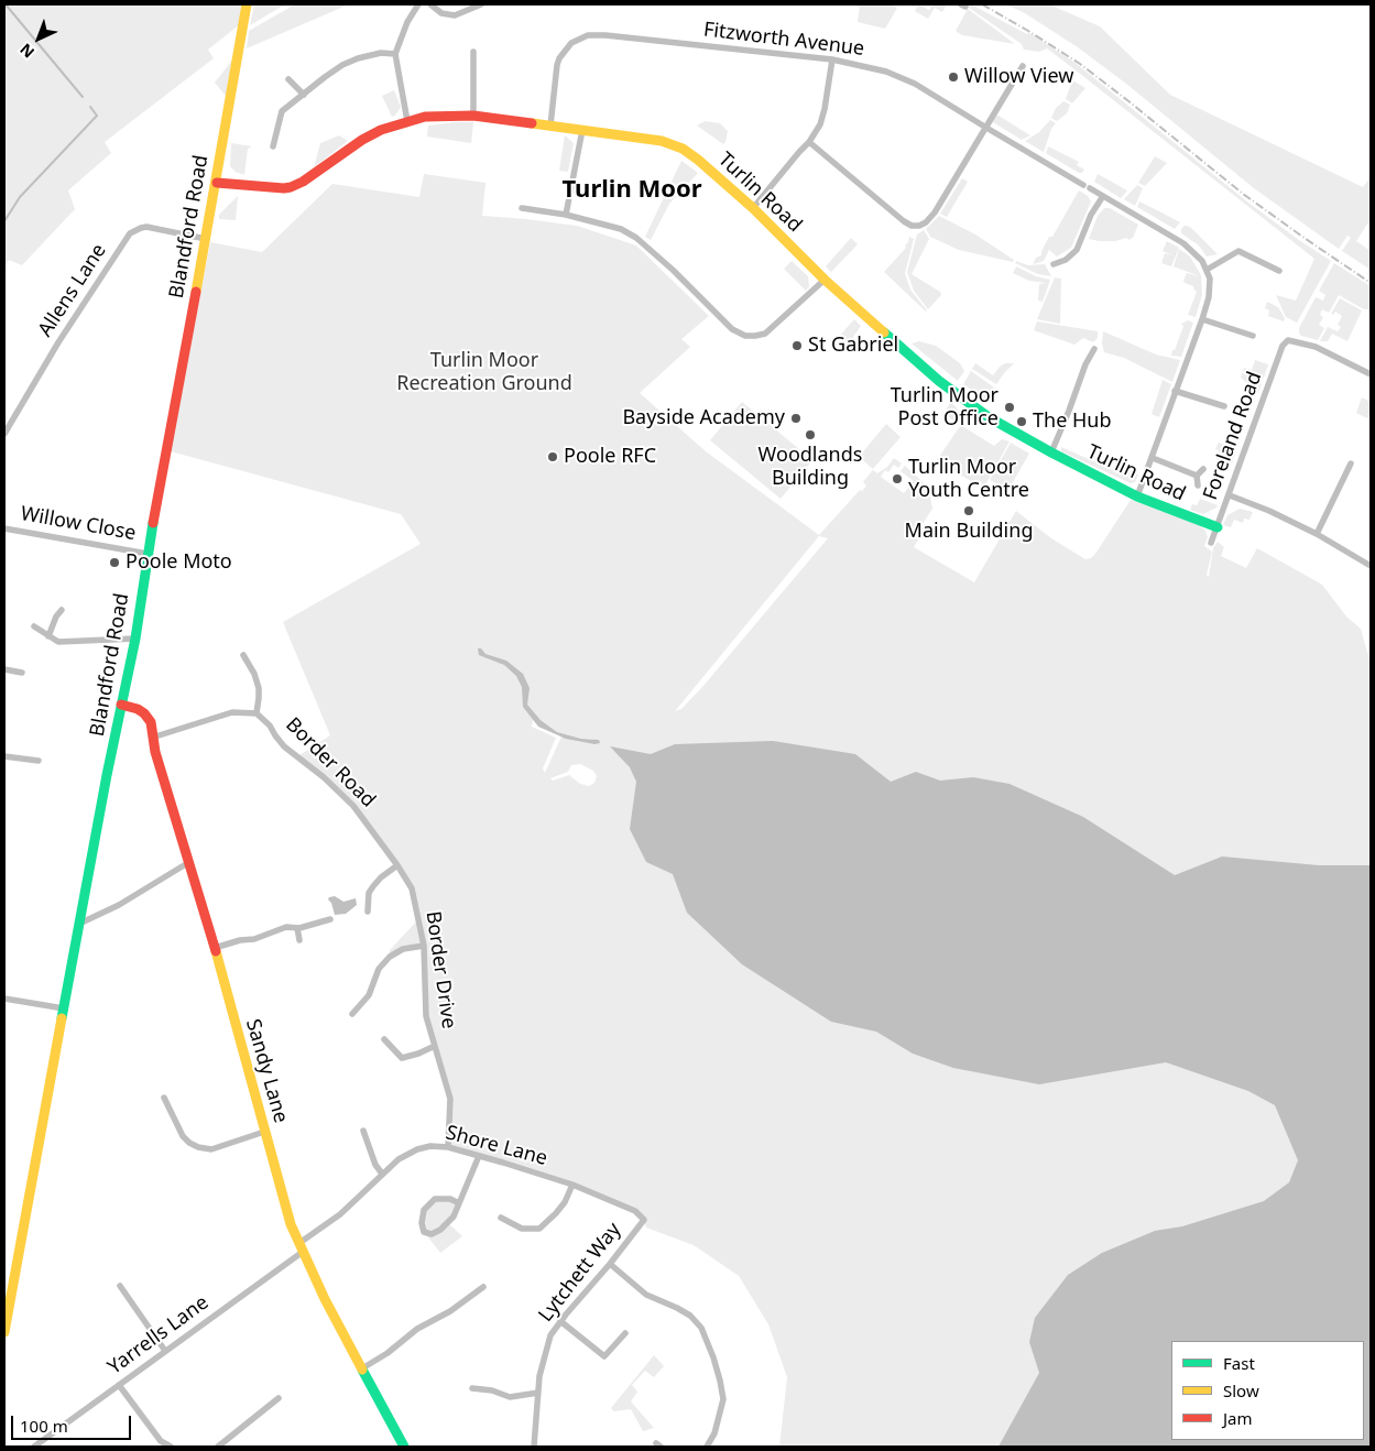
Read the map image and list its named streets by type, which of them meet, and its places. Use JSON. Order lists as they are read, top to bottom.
{
  "streets": {
    "street": [
      "Fitzworth Avenue",
      "Turlin Road",
      "Blandford Road",
      "Allens Lane",
      "Foreland Road",
      "Willow Close",
      "Border Road",
      "Border Drive",
      "Sandy Lane",
      "Shore Lane",
      "Lytchett Way",
      "Yarrells Lane"
    ]
  },
  "crossings": [
    ["Fitzworth Avenue", "Turlin Road"],
    ["Turlin Road", "Blandford Road"],
    ["Turlin Road", "Foreland Road"],
    ["Blandford Road", "Allens Lane"],
    ["Blandford Road", "Willow Close"],
    ["Blandford Road", "Sandy Lane"],
    ["Border Road", "Border Drive"],
    ["Border Drive", "Shore Lane"],
    ["Sandy Lane", "Shore Lane"],
    ["Sandy Lane", "Yarrells Lane"],
    ["Shore Lane", "Lytchett Way"],
    ["Shore Lane", "Yarrells Lane"]
  ],
  "districts": ["Turlin Moor"],
  "parks": ["Turlin Moor Recreation Ground"],
  "places": [
    "Willow View",
    "St Gabriel",
    "Turlin Moor Post Office",
    "Bayside Academy",
    "The Hub",
    "Woodlands Building",
    "Poole RFC",
    "Turlin Moor Youth Centre",
    "Main Building",
    "Poole Moto"
  ],
  "legend": ["Fast", "Slow", "Jam"],
  "scale_bar": "100 m",
  "north": "bottom left"
}
